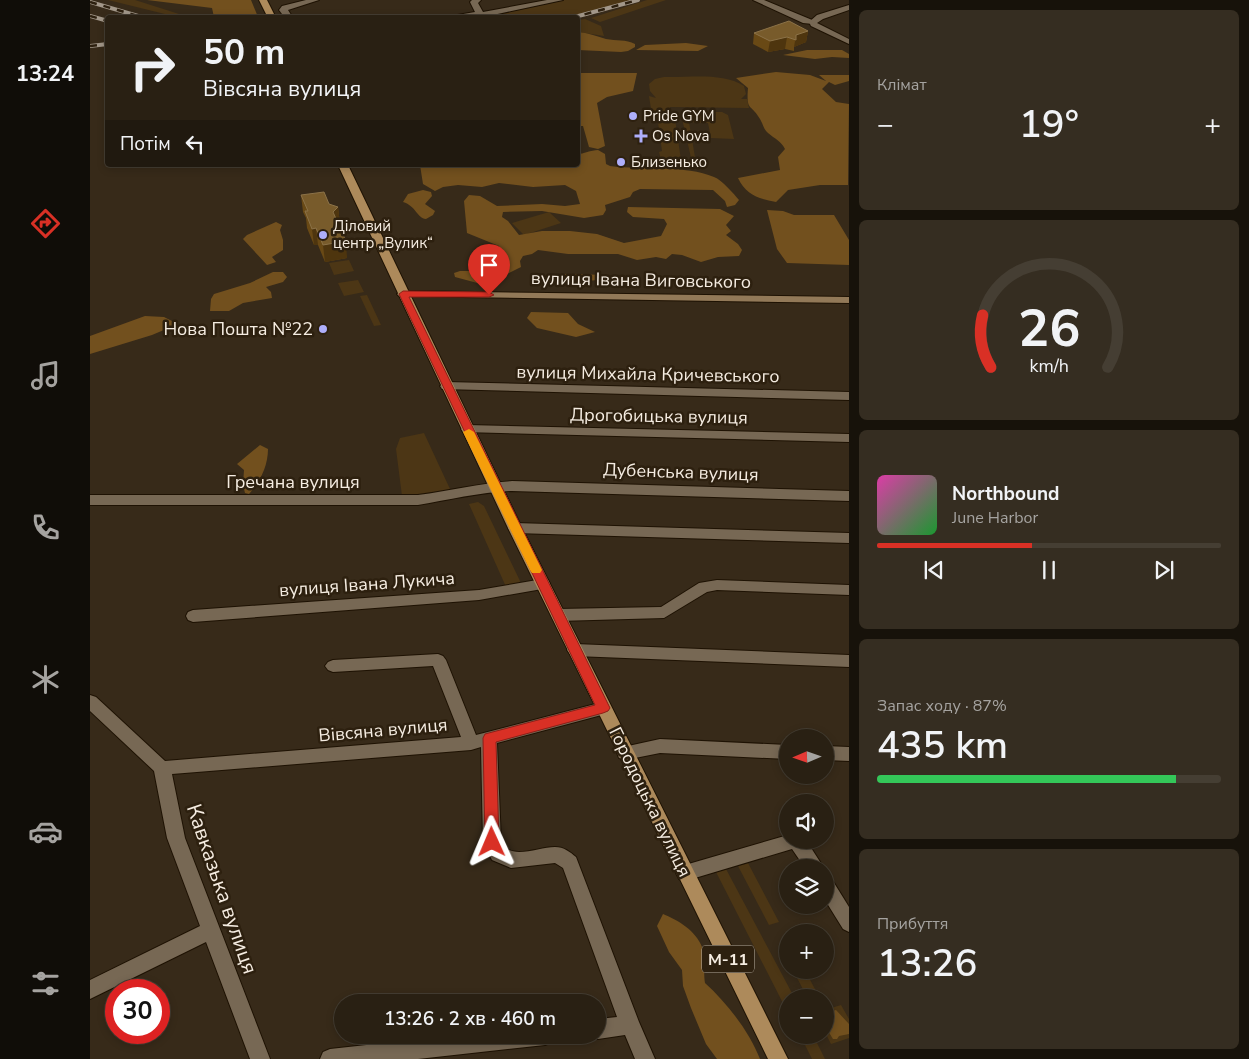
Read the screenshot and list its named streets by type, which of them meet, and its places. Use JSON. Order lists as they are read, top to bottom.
{
  "streets": {
    "main road": ["вулиця Івана Виговського", "Городоцька вулиця", "М-11"],
    "street": [
      "вулиця Михайла Кричевського",
      "Дрогобицька вулиця",
      "Дубенська вулиця",
      "Гречана вулиця",
      "вулиця Івана Лукича",
      "Вівсяна вулиця",
      "Кавказька вулиця"
    ]
  },
  "crossings": [
    ["вулиця Івана Виговського", "Городоцька вулиця"],
    ["вулиця Михайла Кричевського", "Городоцька вулиця"],
    ["Дрогобицька вулиця", "Городоцька вулиця"],
    ["Дубенська вулиця", "Гречана вулиця"],
    ["Дубенська вулиця", "Городоцька вулиця"],
    ["Гречана вулиця", "Городоцька вулиця"],
    ["вулиця Івана Лукича", "Городоцька вулиця"],
    ["Вівсяна вулиця", "Городоцька вулиця"],
    ["Вівсяна вулиця", "Кавказька вулиця"]
  ],
  "places": {
    "other": [
      "Pride GYM",
      "Близенько",
      "Діловий центр „Вулик“",
      "Нова Пошта №22"
    ],
    "health": ["Os Nova"]
  },
  "north": "left",
  "page": {
    "tabs": "13:24",
    "tile": [
      "Клімат",
      ["Запас ходу · 87%", "435 km"],
      ["Прибуття", "13:26"]
    ],
    "turn": ["50 m", "Вівсяна вулиця"],
    "heat": ["−", "19°", "+"],
    "then": "Потім",
    "song": ["Northbound", "June Harbor"],
    "map_buttons": ["+", "−"],
    "limit": "30",
    "trip": "13:26 · 2 хв · 460 m",
    "gauge": ["26", "km/h"]
  }
}
